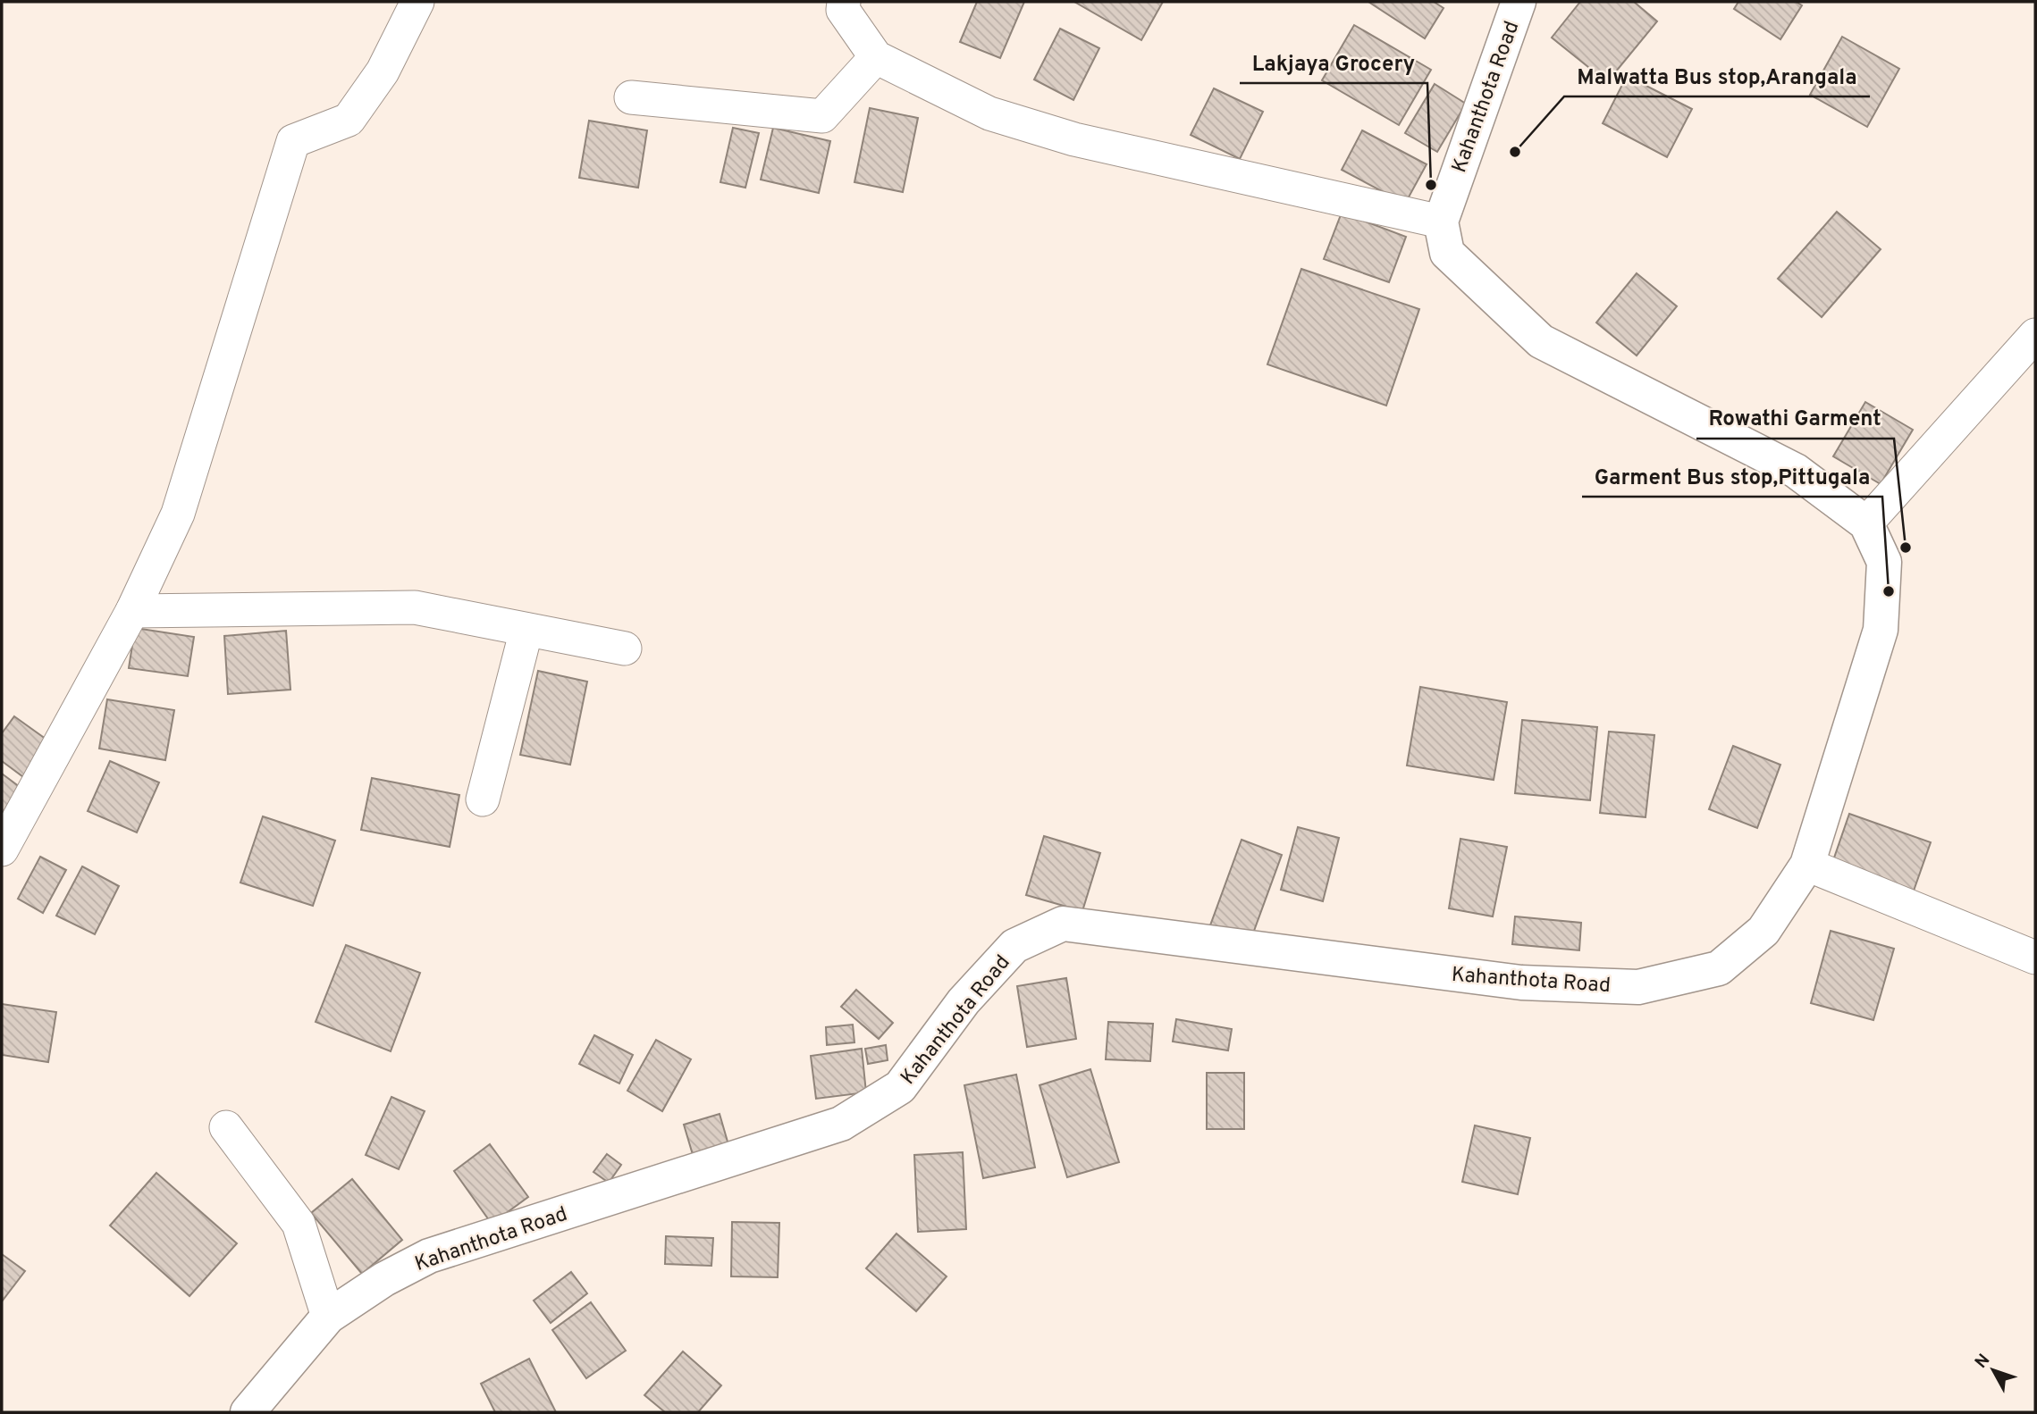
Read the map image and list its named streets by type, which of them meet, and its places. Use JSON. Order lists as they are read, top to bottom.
{
  "streets": {
    "main road": ["Kahanthota Road"]
  },
  "places": [
    "Malwatta Bus stop,Arangala",
    "Lakjaya Grocery",
    "Rowathi Garment",
    "Garment Bus stop,Pittugala"
  ],
  "north": "top left"
}
